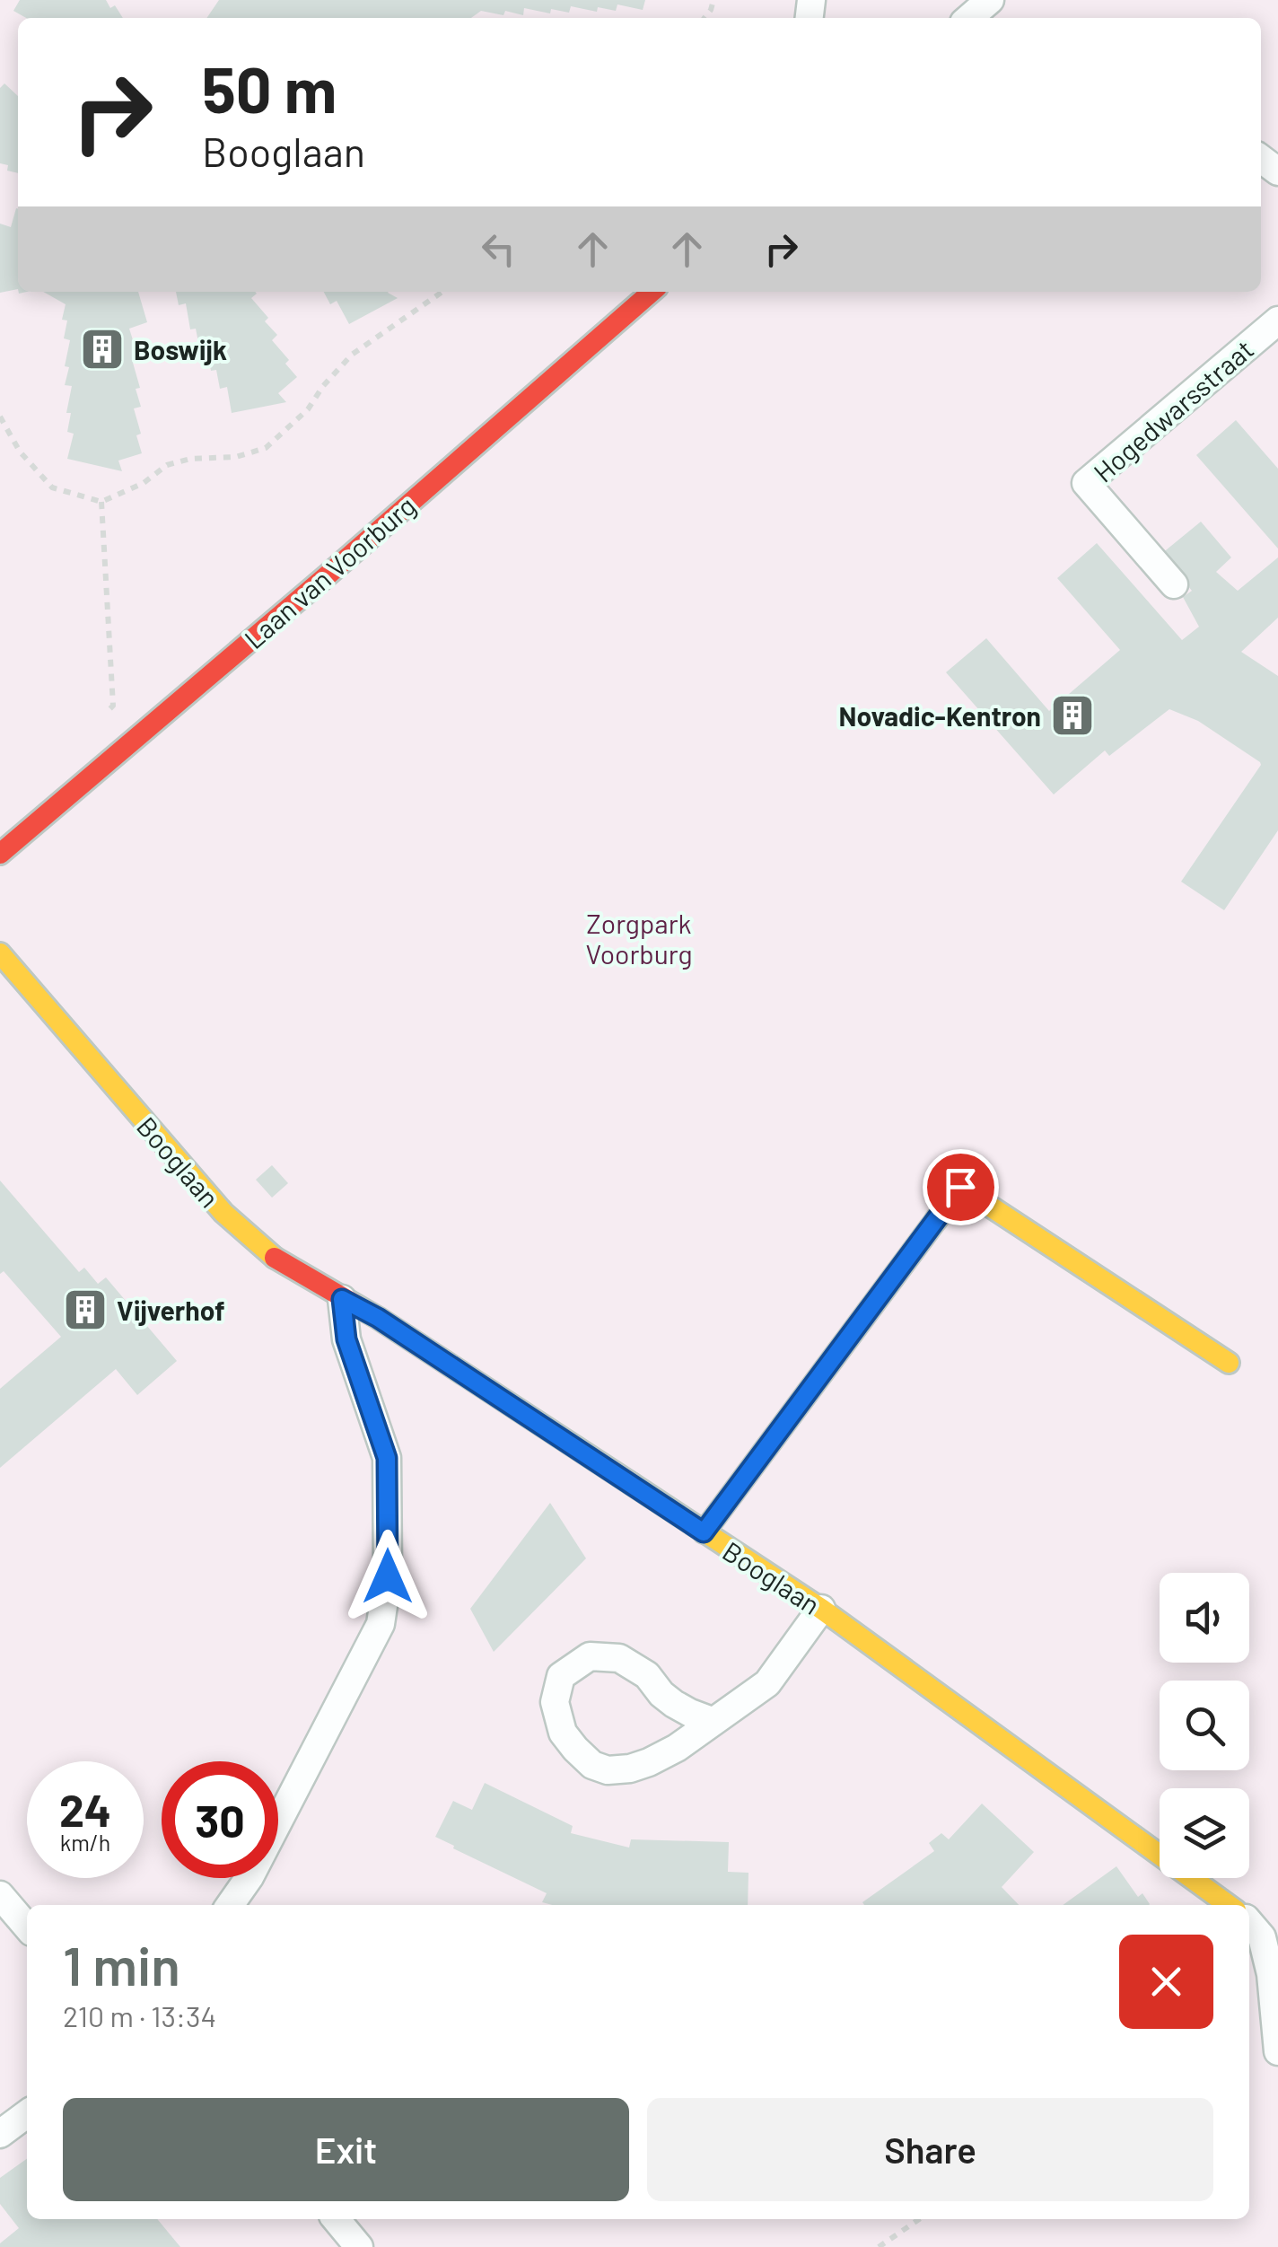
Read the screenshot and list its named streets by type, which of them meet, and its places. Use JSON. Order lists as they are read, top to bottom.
{
  "streets": {
    "street": ["Hogedwarsstraat", "Laan van Voorburg", "Booglaan"]
  },
  "parks": ["Zorgpark Voorburg"],
  "places": {
    "building": ["Boswijk", "Novadic-Kentron", "Vijverhof"]
  },
  "page": {
    "turn": ["50 m", "Booglaan"],
    "speed": "24 km/h",
    "limit": "30",
    "heading": ["1 min", "210 m · 13:34"],
    "buttons": ["Exit", "Share"]
  }
}
